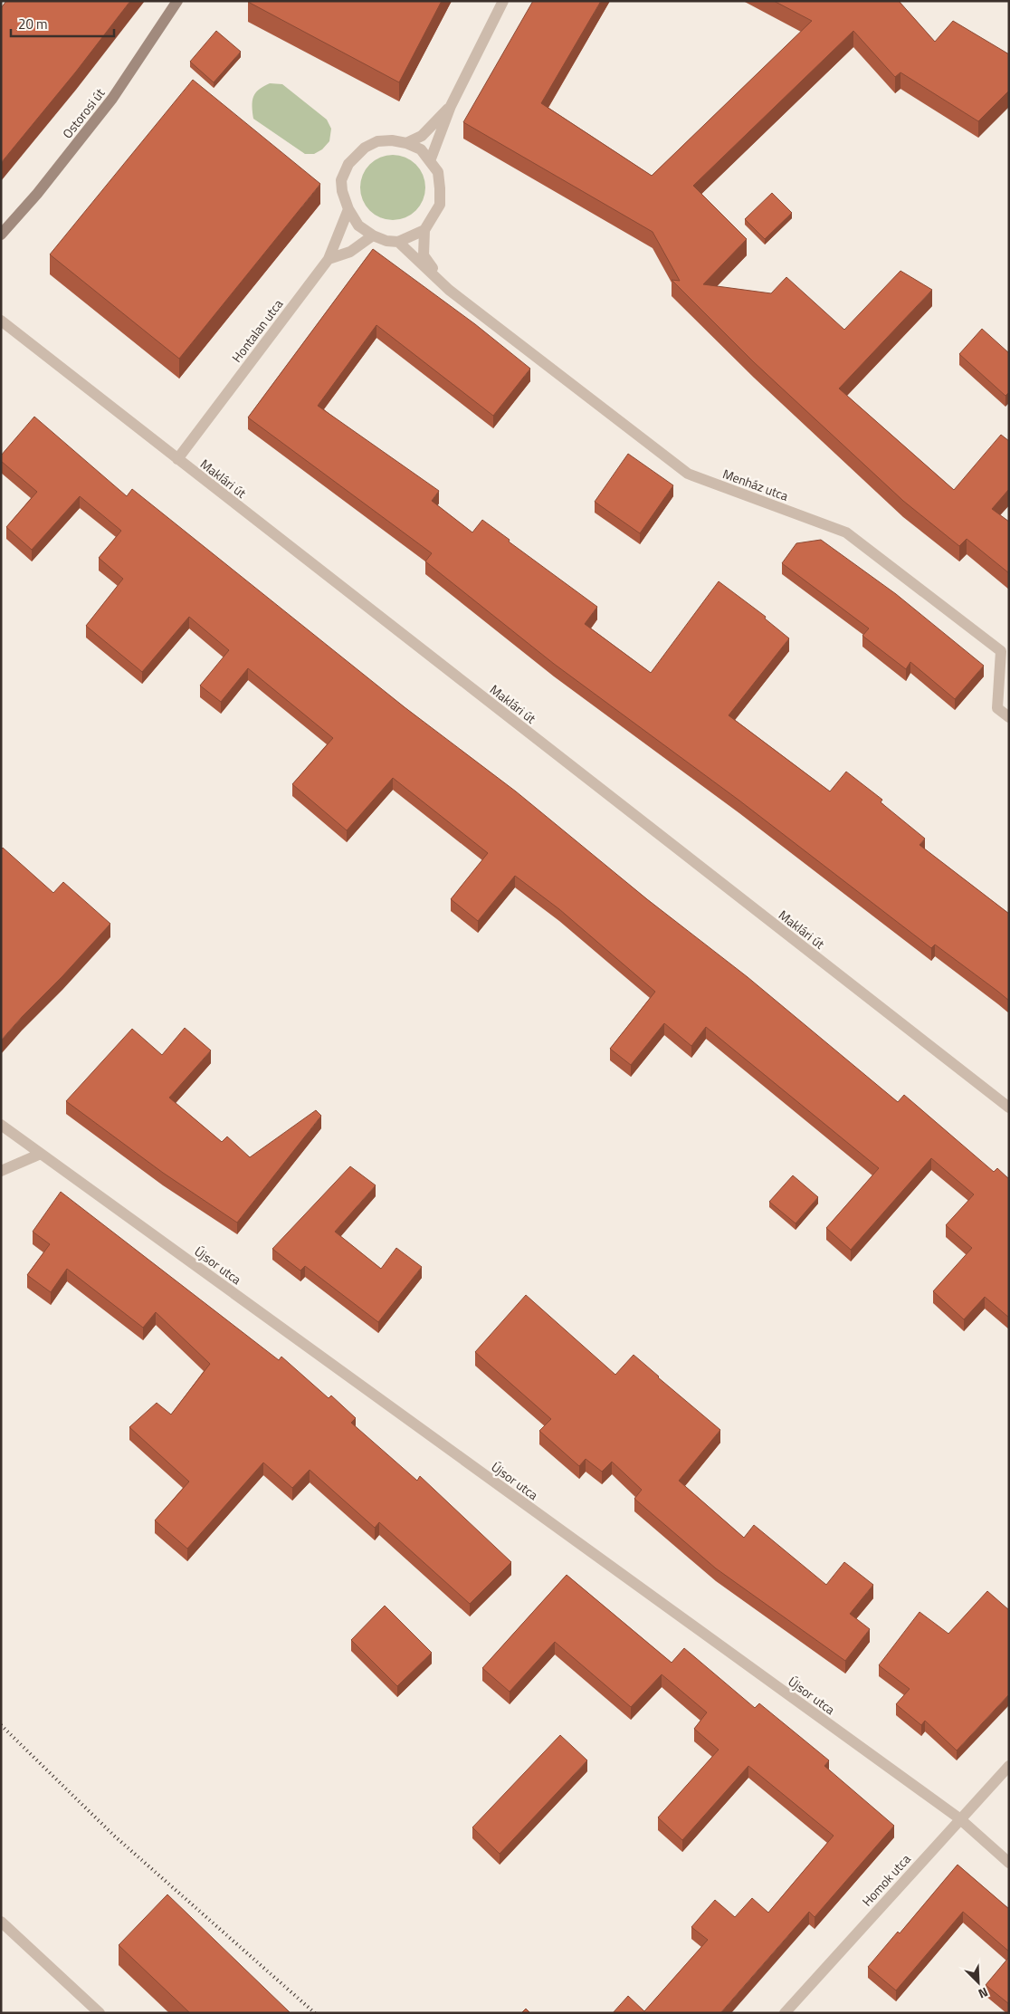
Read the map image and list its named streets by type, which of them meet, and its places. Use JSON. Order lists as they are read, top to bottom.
{
  "streets": {
    "main road": ["Ostorosi út"],
    "street": [
      "Hontalan utca",
      "Maklári út",
      "Menház utca",
      "Újsor utca",
      "Homok utca"
    ]
  },
  "crossings": [
    ["Hontalan utca", "Maklári út"],
    ["Újsor utca", "Homok utca"]
  ],
  "scale_bar": "20 m",
  "north": "bottom right"
}
